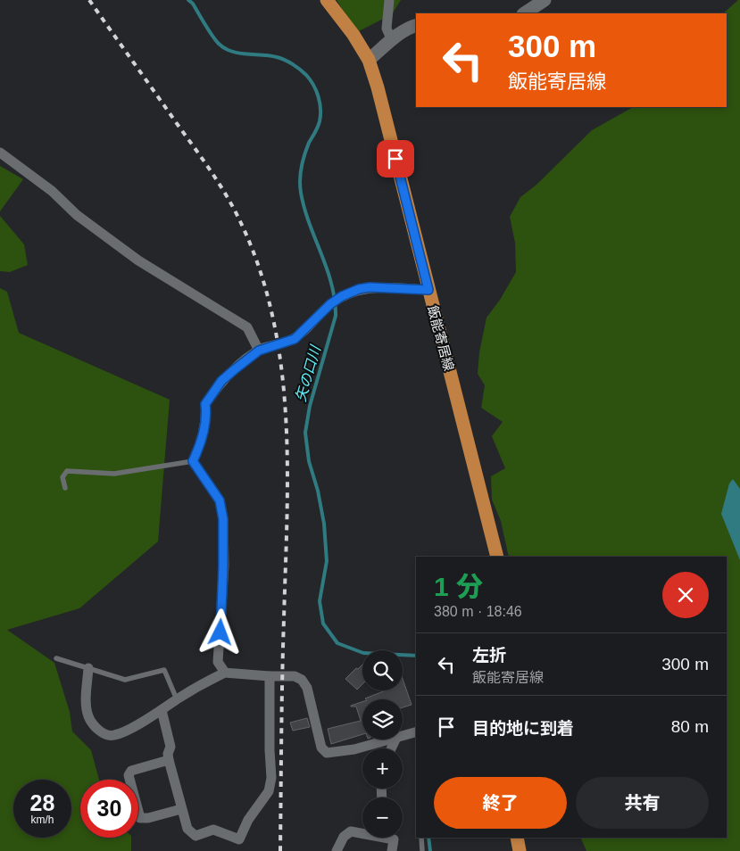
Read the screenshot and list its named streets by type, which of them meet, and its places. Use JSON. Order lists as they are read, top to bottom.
{
  "streets": {
    "main road": ["飯能寄居線"]
  },
  "water": ["矢の口川"],
  "page": {
    "turn": ["300 m", "飯能寄居線"],
    "heading": ["1 分", "380 m · 18:46"],
    "list": [
      {
        "name": "左折",
        "note": "飯能寄居線",
        "value": "300 m"
      },
      {
        "name": "目的地に到着",
        "value": "80 m"
      }
    ],
    "map_buttons": ["+", "−"],
    "buttons": ["終了", "共有"],
    "speed": "28 km/h",
    "limit": "30"
  }
}
